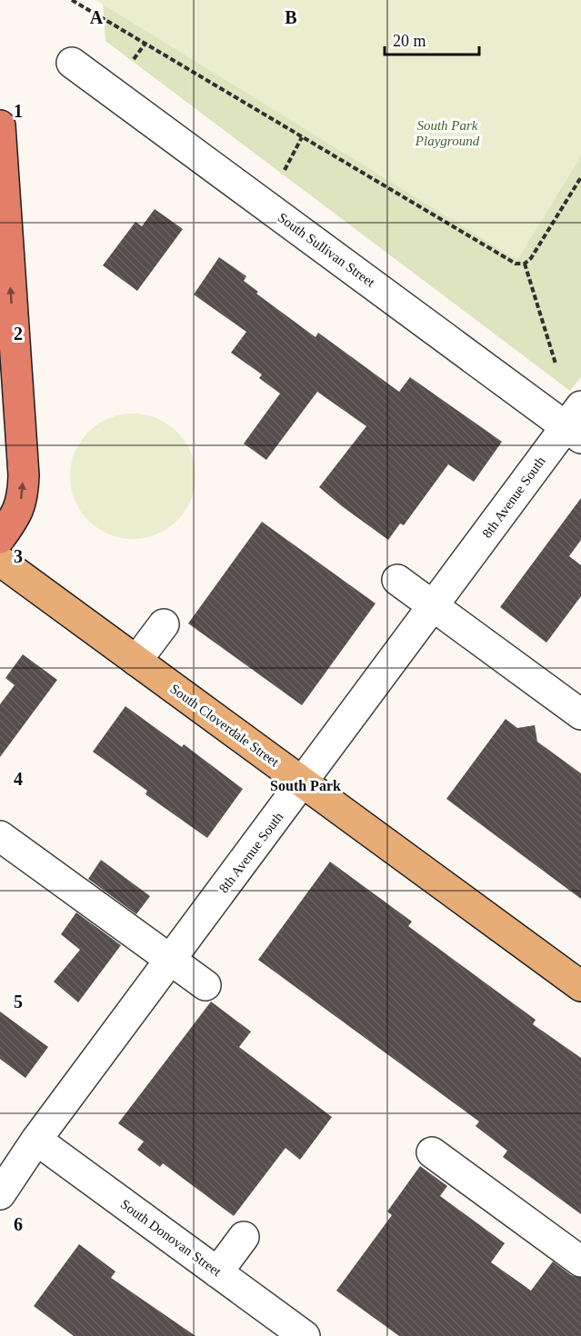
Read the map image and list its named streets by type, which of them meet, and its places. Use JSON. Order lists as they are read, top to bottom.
{
  "streets": {
    "main road": ["South Cloverdale Street"],
    "street": ["South Sullivan Street", "8th Avenue South", "South Donovan Street"]
  },
  "crossings": [
    ["South Sullivan Street", "8th Avenue South"],
    ["8th Avenue South", "South Cloverdale Street"],
    ["8th Avenue South", "South Donovan Street"]
  ],
  "districts": ["South Park"],
  "parks": ["South Park Playground"],
  "scale_bar": "20 m",
  "grid": {
    "columns": ["A", "B"],
    "rows": [
      "1",
      "2",
      "3",
      "4",
      "5",
      "6"
    ]
  }
}
